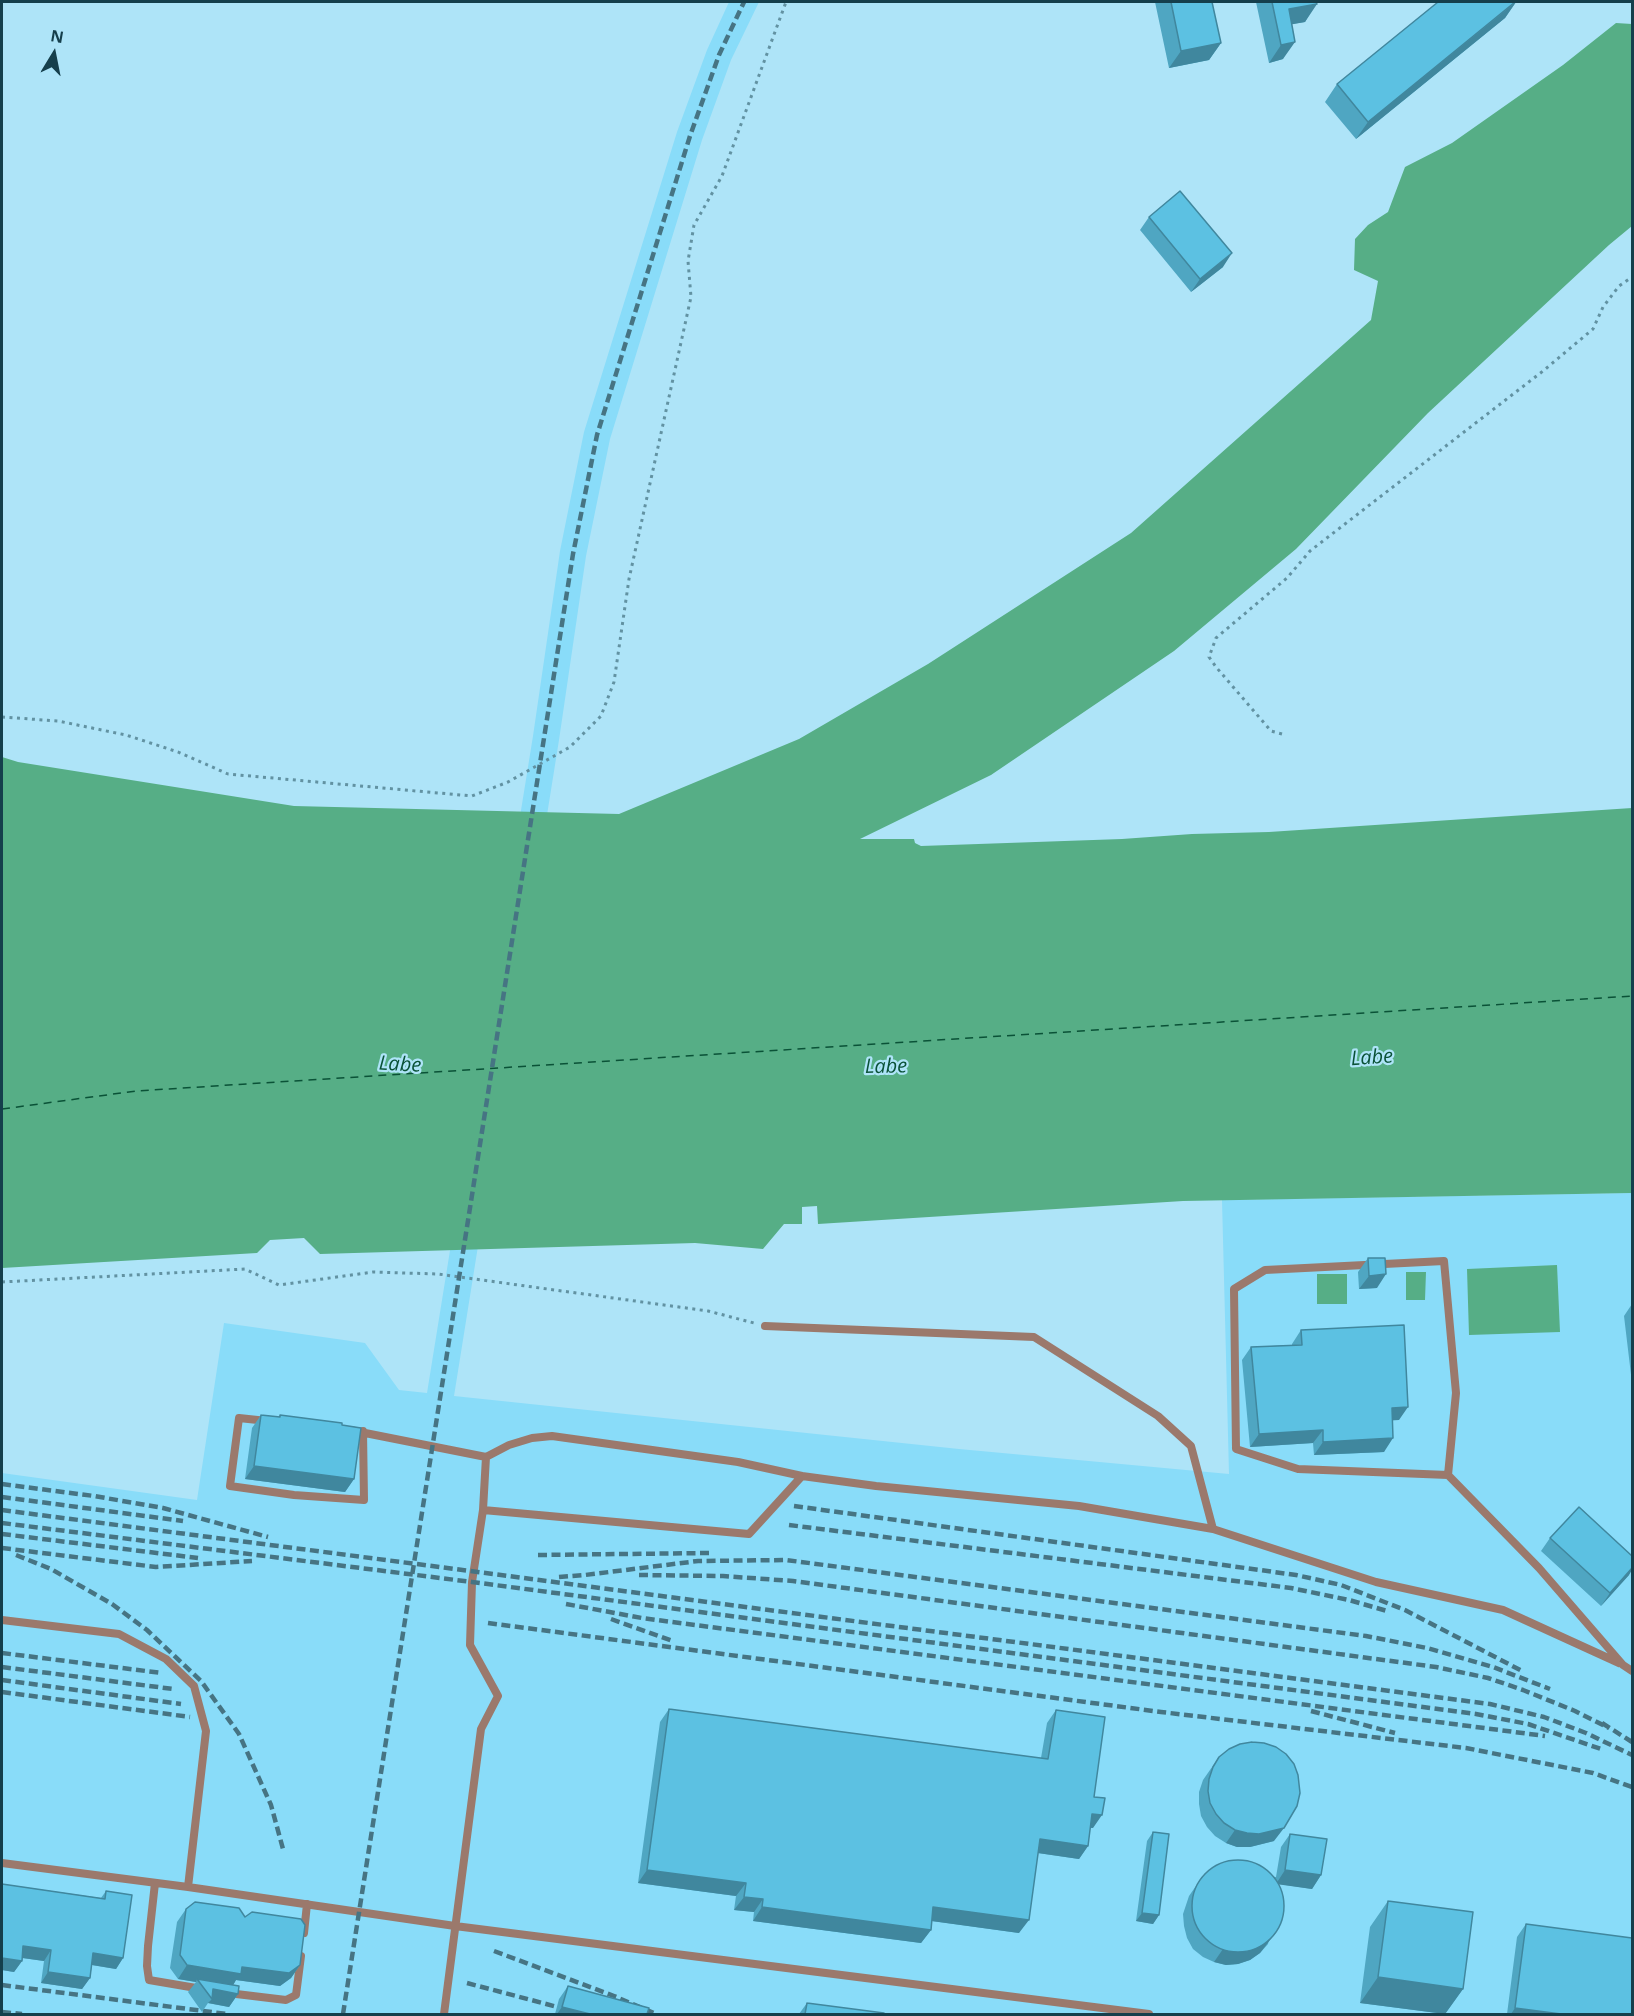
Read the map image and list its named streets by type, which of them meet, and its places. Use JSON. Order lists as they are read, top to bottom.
{
  "water": ["Labe"],
  "north": "top"
}
